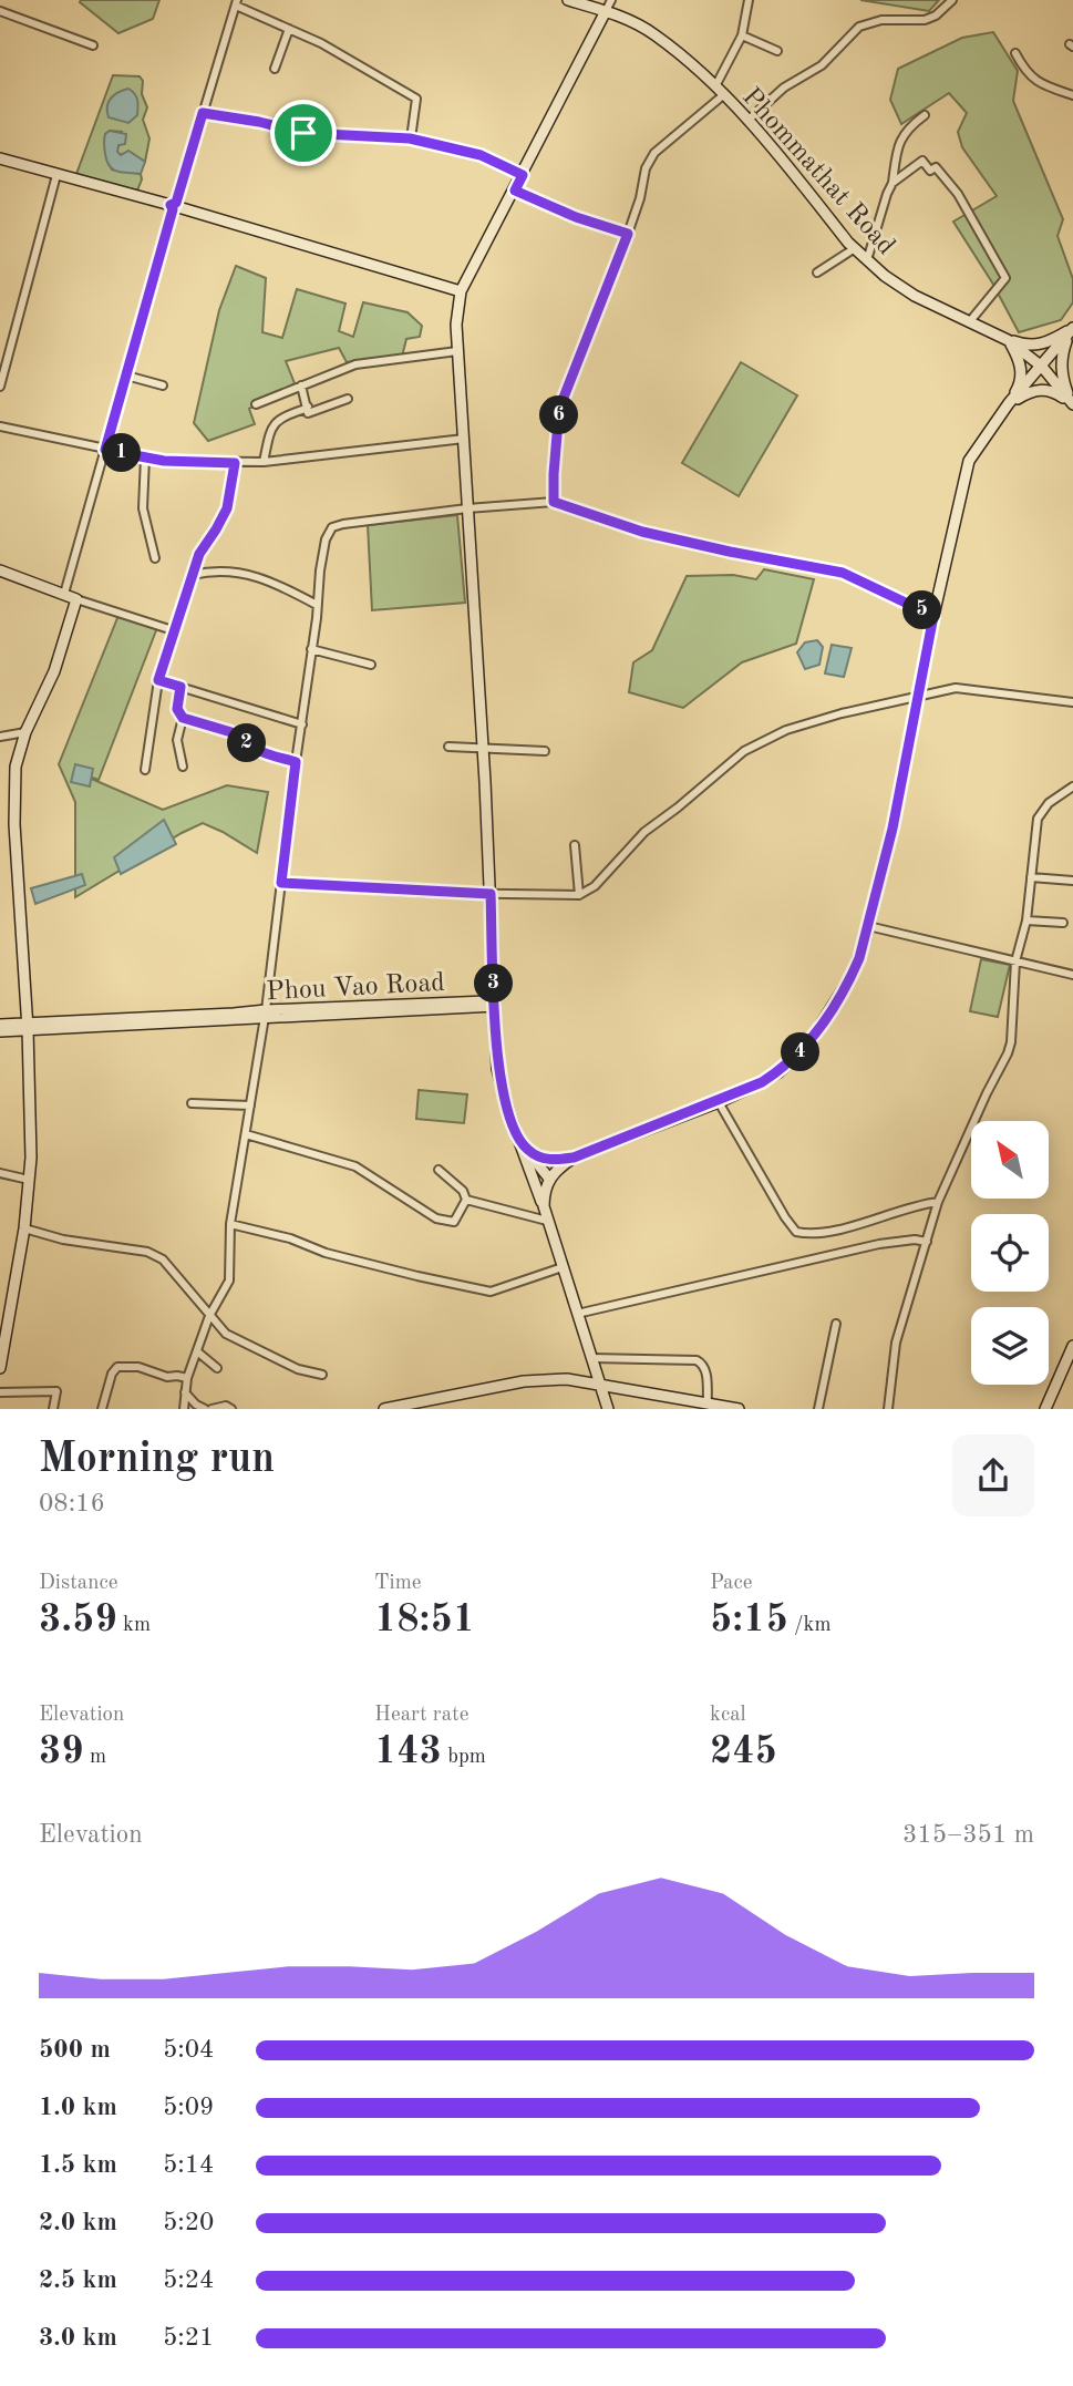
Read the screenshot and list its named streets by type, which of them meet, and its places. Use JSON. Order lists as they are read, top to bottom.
{
  "streets": {
    "street": ["Phommathat Road", "Phou Vao Road"]
  },
  "north": "top left",
  "page": {
    "pins": [
      "6",
      "1",
      "5",
      "2",
      "3",
      "4"
    ],
    "heading": ["Morning run", "08:16"],
    "stats": [
      ["Distance", "3.59 km"],
      ["Time", "18:51"],
      ["Pace", "5:15 /km"],
      ["Elevation", "39 m"],
      ["Heart rate", "143 bpm"],
      ["kcal", "245"]
    ],
    "chart": ["Elevation", "315–351 m"],
    "list": [
      {
        "name": "500 m",
        "note": "5:04"
      },
      {
        "name": "1.0 km",
        "note": "5:09"
      },
      {
        "name": "1.5 km",
        "note": "5:14"
      },
      {
        "name": "2.0 km",
        "note": "5:20"
      },
      {
        "name": "2.5 km",
        "note": "5:24"
      },
      {
        "name": "3.0 km",
        "note": "5:21"
      }
    ]
  }
}
